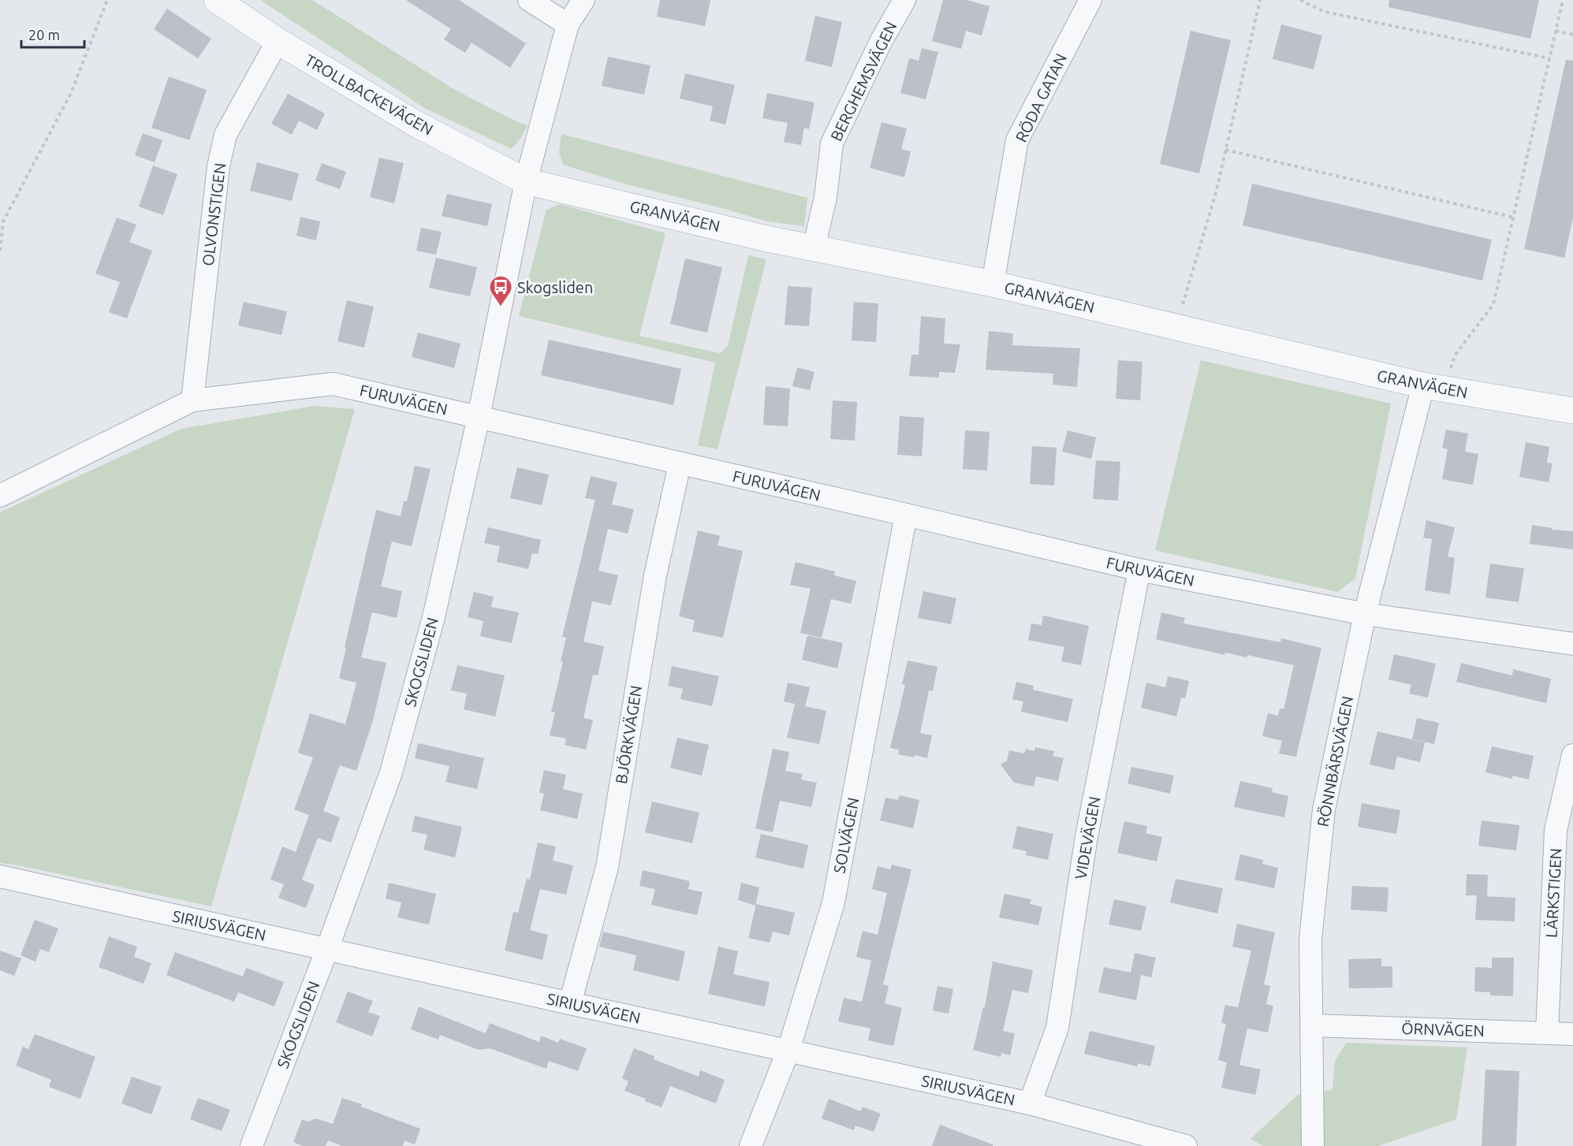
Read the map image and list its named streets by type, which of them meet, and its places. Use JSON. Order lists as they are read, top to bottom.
{
  "streets": {
    "street": [
      "BERGHEMSVÄGEN",
      "TROLLBACKEVÄGEN",
      "RÖDA GATAN",
      "OLVONSTIGEN",
      "GRANVÄGEN",
      "FURUVÄGEN",
      "SKOGSLIDEN",
      "BJÖRKVÄGEN",
      "RÖNNBÄRSVÄGEN",
      "SOLVÄGEN",
      "VIDEVÄGEN",
      "LÄRKSTIGEN",
      "SIRIUSVÄGEN",
      "ÖRNVÄGEN"
    ]
  },
  "crossings": [
    ["BERGHEMSVÄGEN", "GRANVÄGEN"],
    ["TROLLBACKEVÄGEN", "OLVONSTIGEN"],
    ["TROLLBACKEVÄGEN", "GRANVÄGEN"],
    ["TROLLBACKEVÄGEN", "SKOGSLIDEN"],
    ["RÖDA GATAN", "GRANVÄGEN"],
    ["OLVONSTIGEN", "FURUVÄGEN"],
    ["GRANVÄGEN", "SKOGSLIDEN"],
    ["GRANVÄGEN", "RÖNNBÄRSVÄGEN"],
    ["FURUVÄGEN", "SKOGSLIDEN"],
    ["FURUVÄGEN", "BJÖRKVÄGEN"],
    ["FURUVÄGEN", "RÖNNBÄRSVÄGEN"],
    ["FURUVÄGEN", "SOLVÄGEN"],
    ["FURUVÄGEN", "VIDEVÄGEN"],
    ["SKOGSLIDEN", "SIRIUSVÄGEN"],
    ["BJÖRKVÄGEN", "SIRIUSVÄGEN"],
    ["RÖNNBÄRSVÄGEN", "ÖRNVÄGEN"],
    ["SOLVÄGEN", "SIRIUSVÄGEN"],
    ["VIDEVÄGEN", "SIRIUSVÄGEN"],
    ["LÄRKSTIGEN", "ÖRNVÄGEN"]
  ],
  "places": {
    "bus stop": ["Skogsliden"]
  },
  "scale_bar": "20 m"
}
